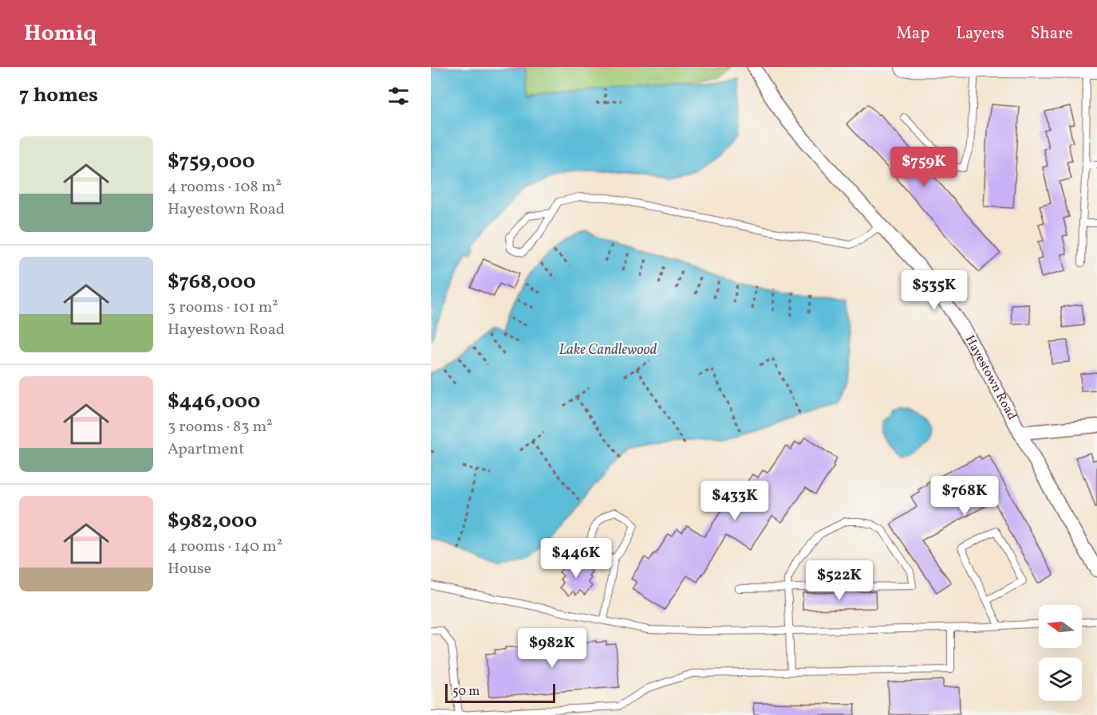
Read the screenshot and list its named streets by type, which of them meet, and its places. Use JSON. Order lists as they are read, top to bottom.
{
  "streets": {
    "street": ["Hayestown Road"]
  },
  "water": ["Lake Candlewood"],
  "scale_bar": "50 m",
  "north": "left",
  "page": {
    "header": "Homiq",
    "nav": ["Map", "Layers", "Share"],
    "heading": "7 homes",
    "list": [
      {
        "name": "$759,000",
        "note": "4 rooms · 108 m² · Hayestown Road"
      },
      {
        "name": "$768,000",
        "note": "3 rooms · 101 m² · Hayestown Road"
      },
      {
        "name": "$446,000",
        "note": "3 rooms · 83 m² · Apartment"
      },
      {
        "name": "$982,000",
        "note": "4 rooms · 140 m² · House"
      }
    ],
    "price": [
      "$759K",
      "$535K",
      "$768K",
      "$433K",
      "$446K",
      "$522K",
      "$982K"
    ],
    "scale": "50 m"
  }
}
